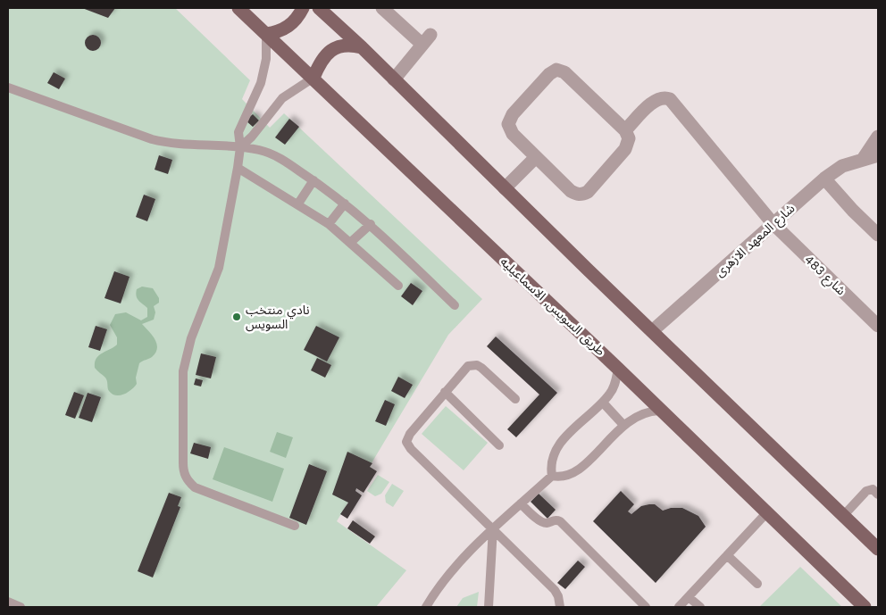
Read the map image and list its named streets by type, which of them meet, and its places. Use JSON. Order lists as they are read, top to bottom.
{
  "streets": {
    "main road": ["طريق السويس, الاسماعيليه"],
    "street": ["شارع المعهد الازهرى", "شارع 483"]
  },
  "crossings": [
    ["شارع المعهد الازهرى", "شارع 483"]
  ],
  "places": ["نادي منتخب السويس"]
}
